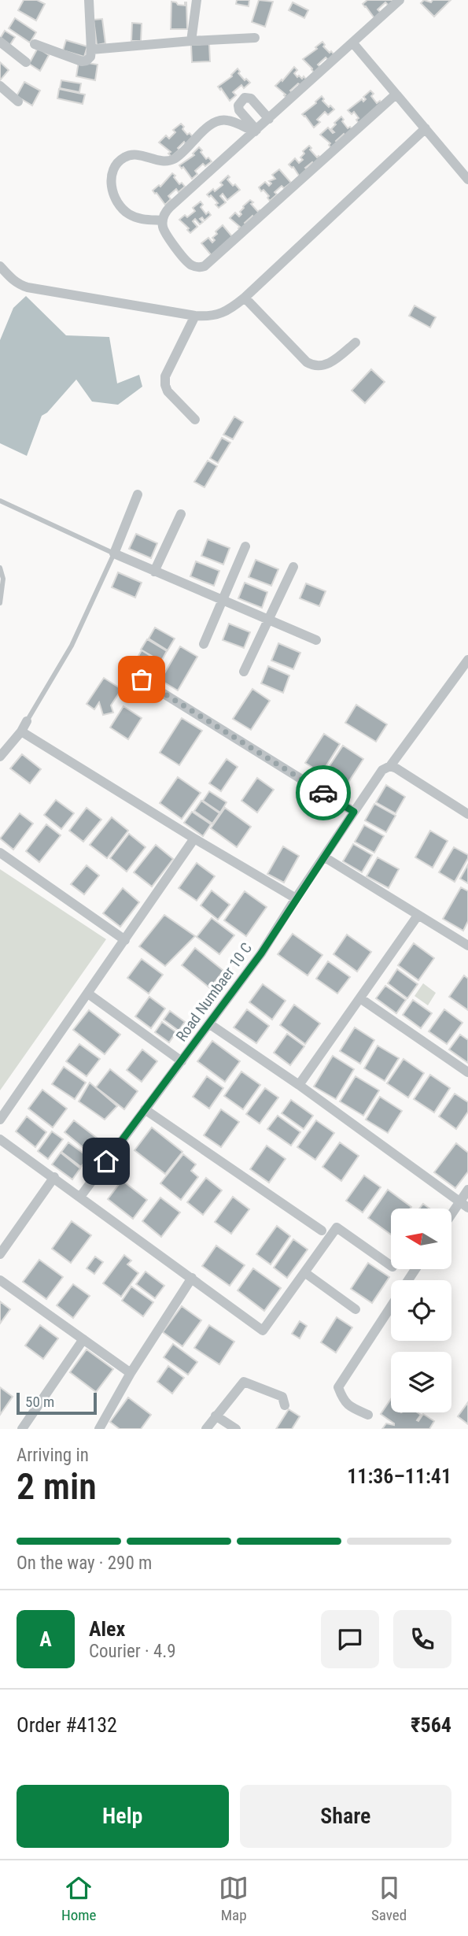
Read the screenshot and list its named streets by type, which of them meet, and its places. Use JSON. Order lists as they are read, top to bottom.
{
  "streets": {
    "street": ["Road Numbaer 10 C"]
  },
  "scale_bar": "50 m",
  "north": "left",
  "page": {
    "scale": "50 m",
    "heading": ["2 min", "Arriving in", "11:36–11:41"],
    "panel": [
      "Alex",
      "Courier · 4.9",
      "Order #4132",
      "₹564"
    ],
    "bar": "On the way · 290 m",
    "round": "A",
    "buttons": ["Help", "Share"],
    "tabs": ["Home", "Map", "Saved"]
  }
}
